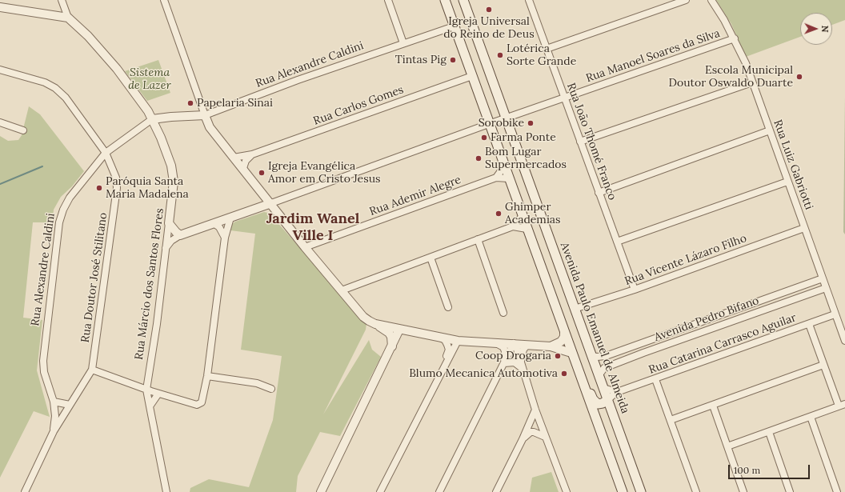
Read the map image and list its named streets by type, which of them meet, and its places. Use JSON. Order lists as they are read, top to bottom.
{
  "streets": {
    "main road": ["Avenida Paulo Emanuel de Almeida"],
    "street": [
      "Rua Manoel Soares da Silva",
      "Rua Alexandre Caldini",
      "Rua Carlos Gomes",
      "Rua João Thomé Franco",
      "Rua Luiz Gabriotti",
      "Rua Ademir Alegre",
      "Rua Vicente Lázaro Filho",
      "Rua Doutor José Stilitano",
      "Rua Márcio dos Santos Flores",
      "Avenida Pedro Bifano",
      "Rua Catarina Carrasco Aguilar"
    ]
  },
  "crossings": [
    ["Rua Manoel Soares da Silva", "Rua João Thomé Franco"],
    ["Rua Manoel Soares da Silva", "Rua Luiz Gabriotti"],
    ["Rua Manoel Soares da Silva", "Avenida Paulo Emanuel de Almeida"],
    ["Rua Alexandre Caldini", "Rua Doutor José Stilitano"],
    ["Rua Alexandre Caldini", "Rua Márcio dos Santos Flores"],
    ["Rua João Thomé Franco", "Rua Vicente Lázaro Filho"],
    ["Rua Luiz Gabriotti", "Rua Vicente Lázaro Filho"],
    ["Rua Luiz Gabriotti", "Avenida Pedro Bifano"],
    ["Rua Luiz Gabriotti", "Rua Catarina Carrasco Aguilar"],
    ["Rua Vicente Lázaro Filho", "Avenida Paulo Emanuel de Almeida"],
    ["Avenida Pedro Bifano", "Avenida Paulo Emanuel de Almeida"],
    ["Avenida Paulo Emanuel de Almeida", "Rua Catarina Carrasco Aguilar"]
  ],
  "districts": ["Jardim Wanel Ville I"],
  "parks": ["Sistema de Lazer"],
  "places": [
    "Igreja Universal do Reino de Deus",
    "Lotérica Sorte Grande",
    "Tintas Pig",
    "Escola Municipal Doutor Oswaldo Duarte",
    "Papelaria Sinai",
    "Sorobike",
    "Farma Ponte",
    "Bom Lugar Supermercados",
    "Igreja Evangélica Amor em Cristo Jesus",
    "Paróquia Santa Maria Madalena",
    "Ghimper Academias",
    "Coop Drogaria",
    "Blumo Mecanica Automotiva"
  ],
  "scale_bar": "100 m",
  "north": "right"
}
